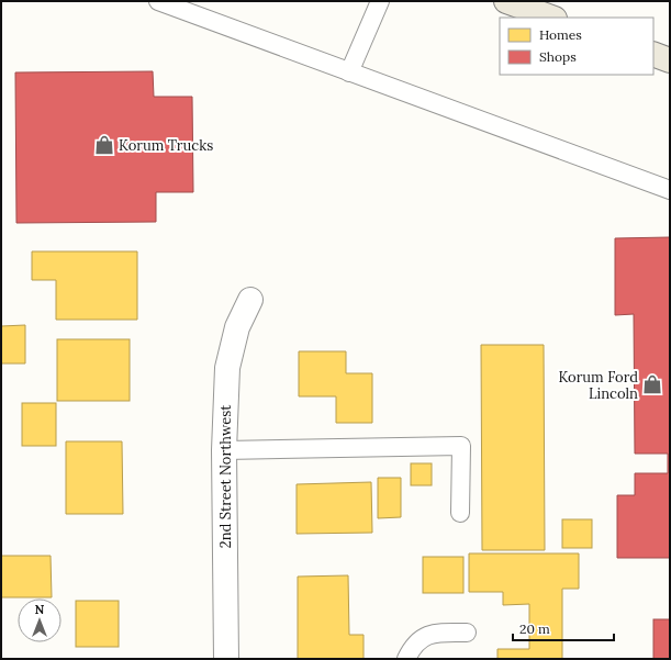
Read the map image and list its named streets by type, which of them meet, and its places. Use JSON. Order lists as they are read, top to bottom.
{
  "streets": {
    "street": ["2nd Street Northwest"]
  },
  "places": {
    "shop": ["Korum Trucks", "Korum Ford Lincoln"]
  },
  "legend": ["Homes", "Shops"],
  "scale_bar": "20 m",
  "north": "top"
}
